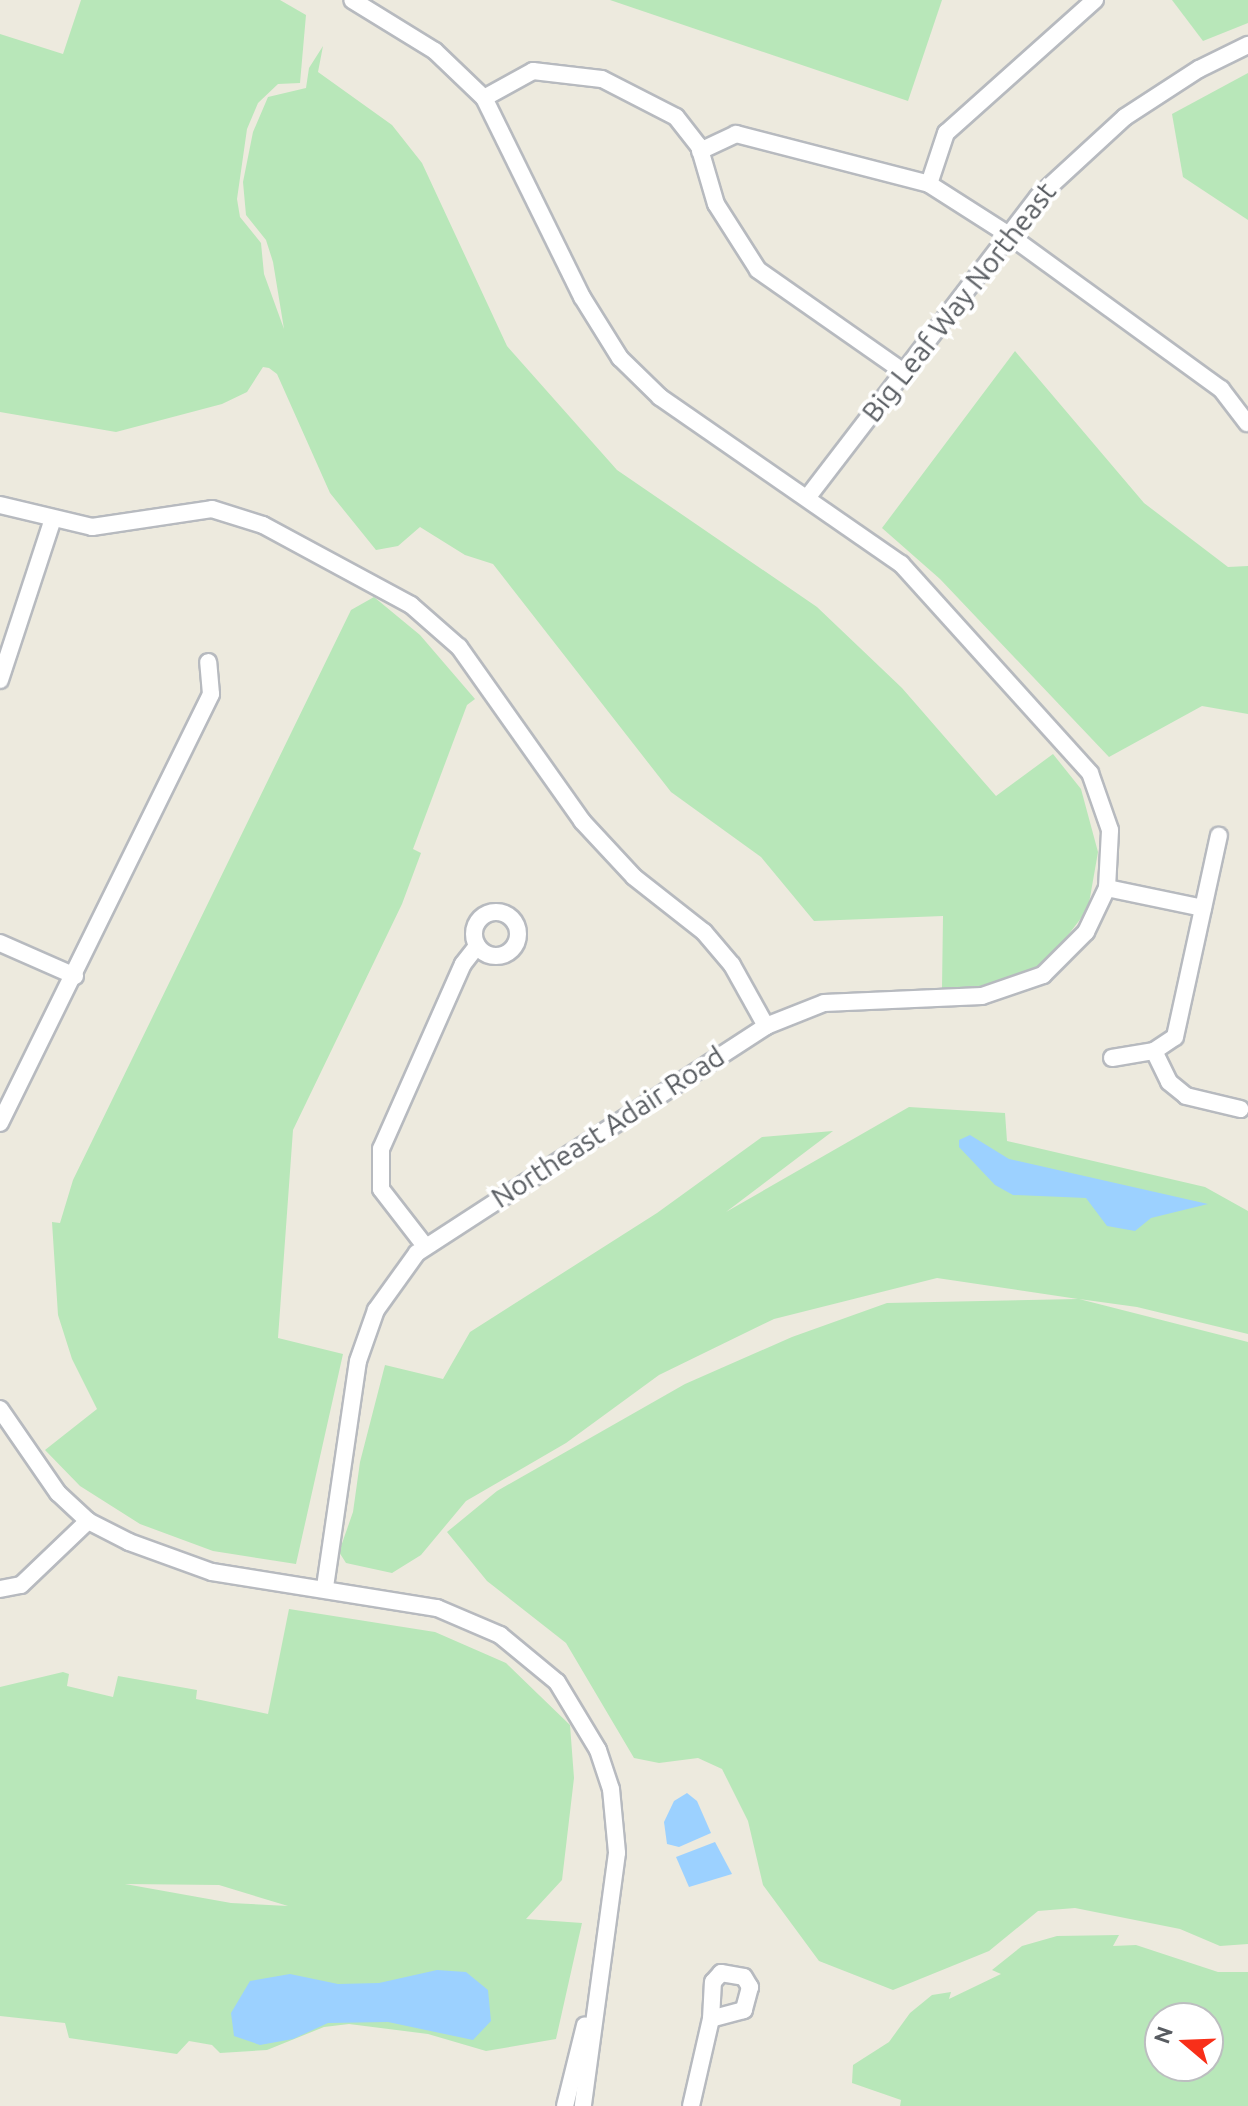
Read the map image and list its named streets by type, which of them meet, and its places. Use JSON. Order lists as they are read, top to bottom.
{
  "streets": {
    "street": ["Big Leaf Way Northeast", "Northeast Adair Road"]
  },
  "north": "left"
}
